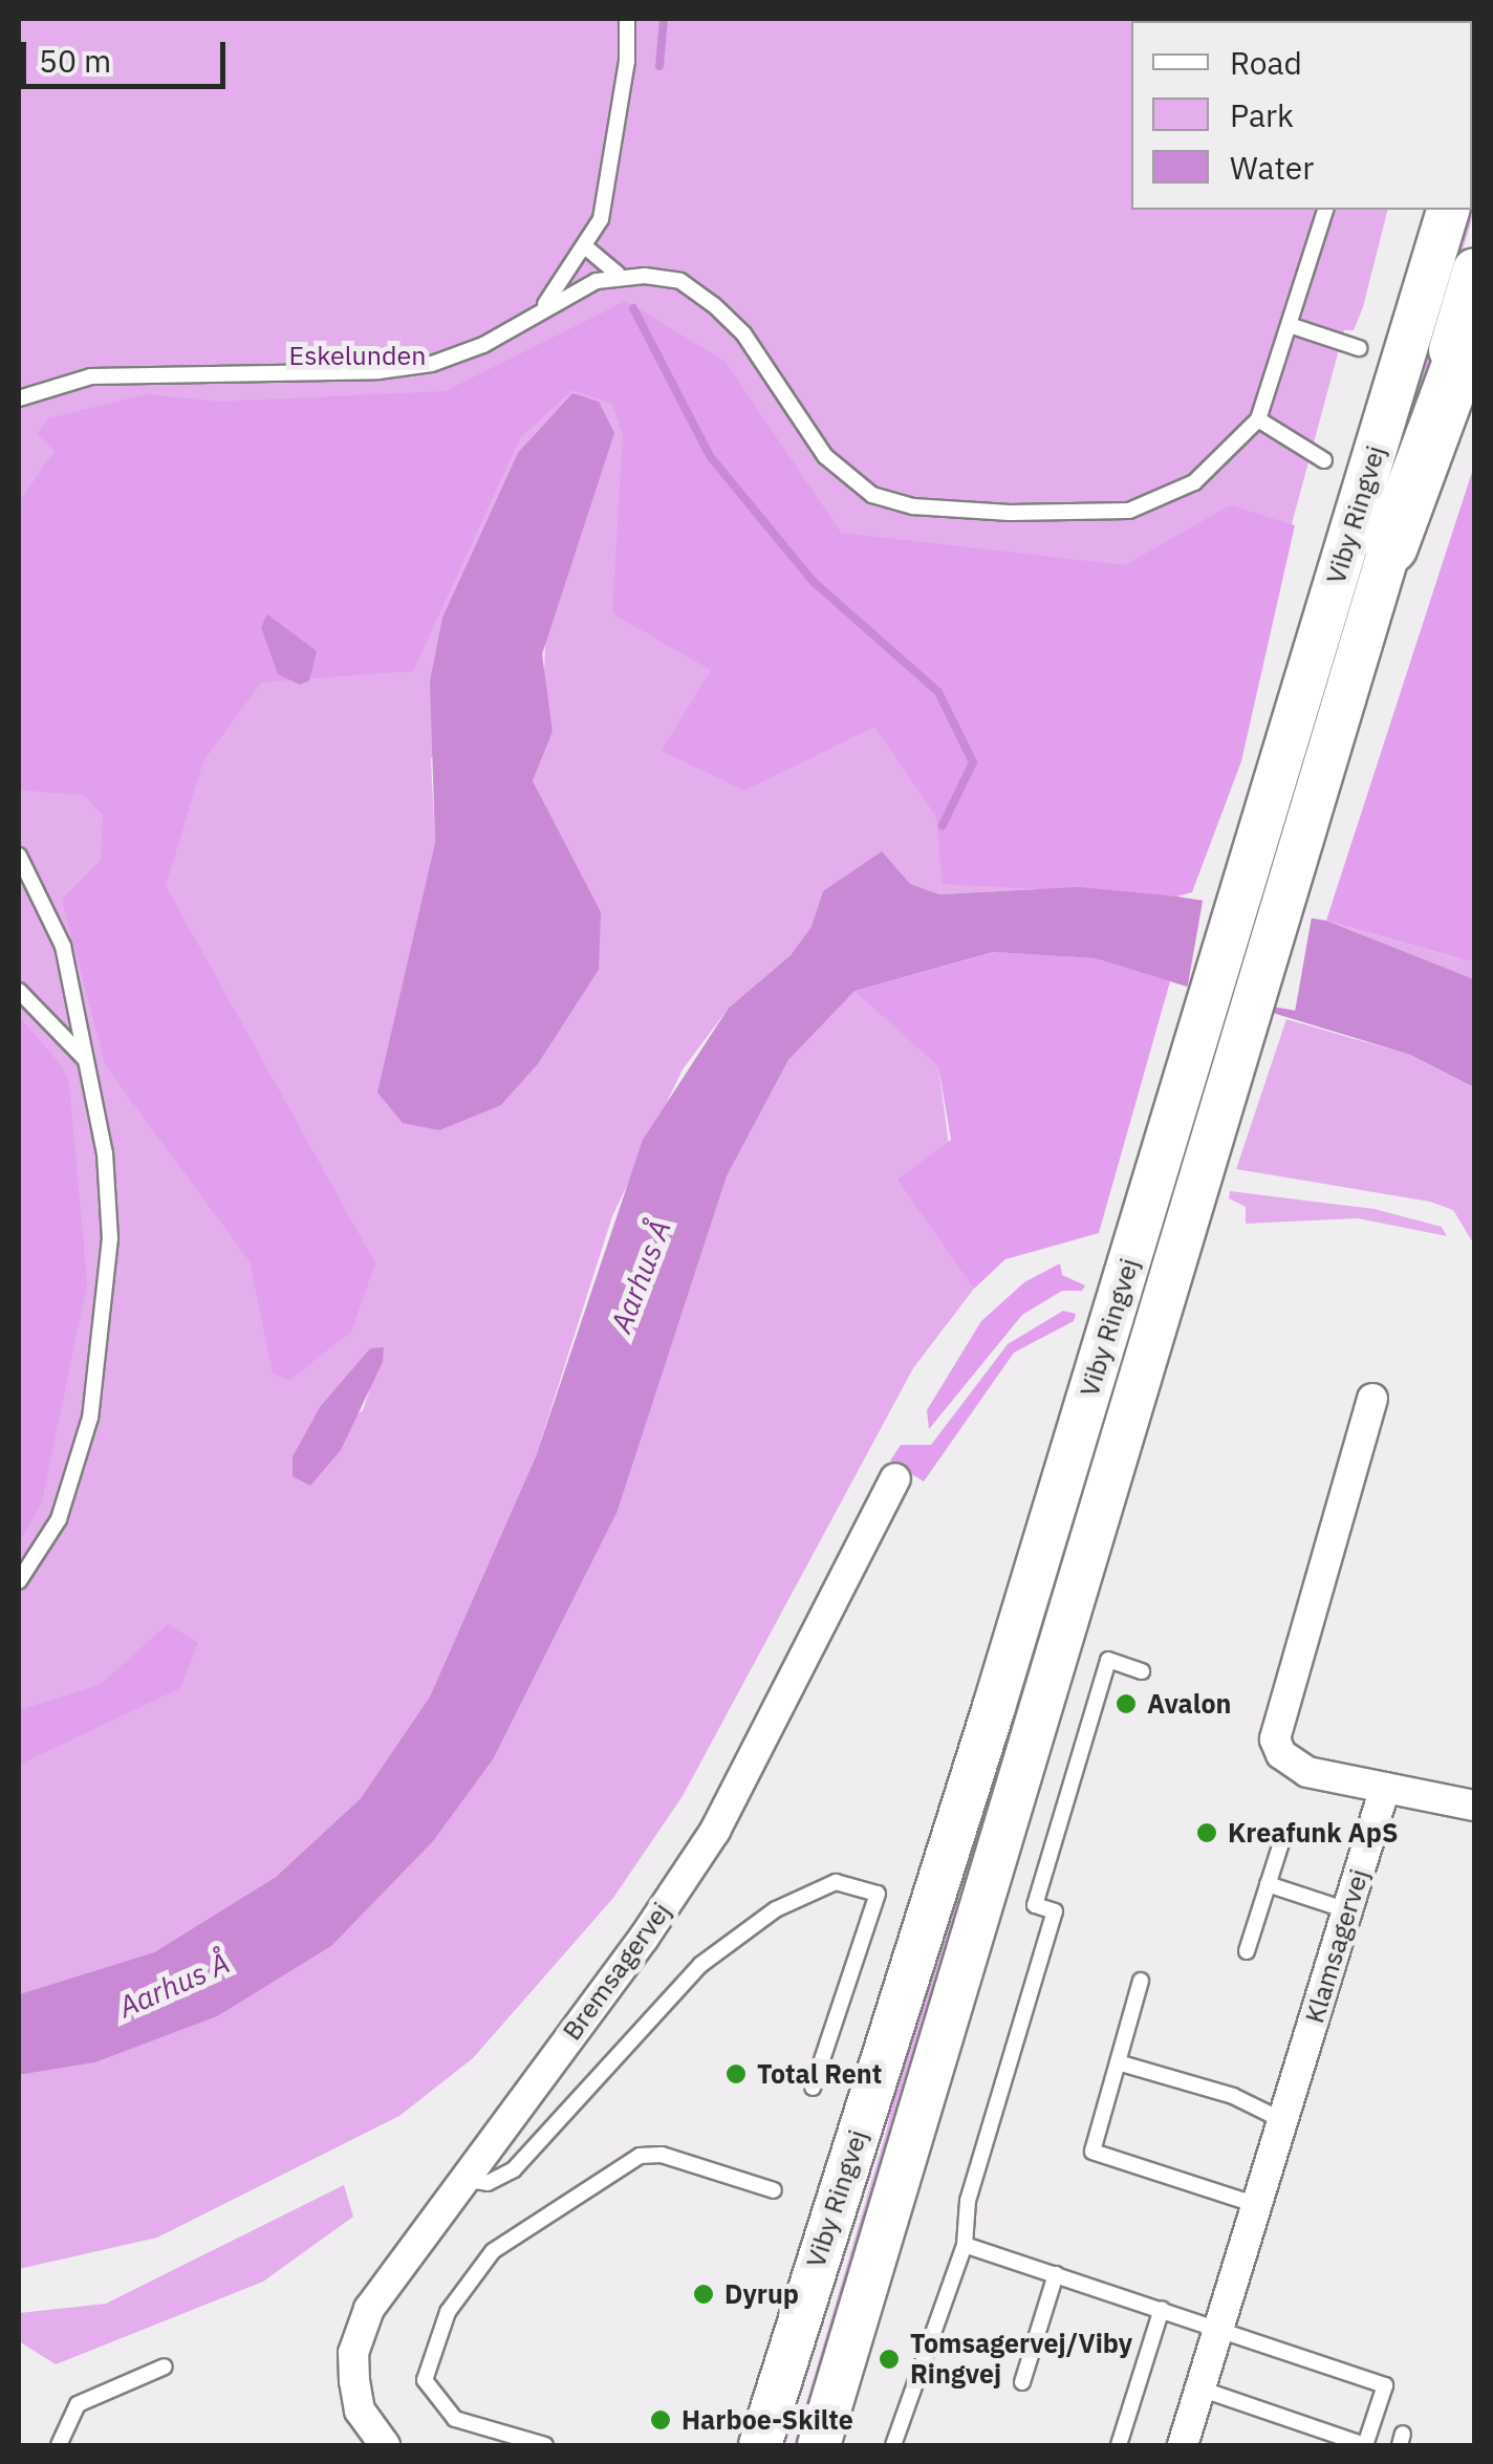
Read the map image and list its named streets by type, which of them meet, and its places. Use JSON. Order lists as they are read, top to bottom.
{
  "streets": {
    "main road": ["Viby Ringvej"],
    "street": ["Klamsagervej", "Bremsagervej"]
  },
  "water": ["Aarhus Å"],
  "parks": ["Eskelunden"],
  "places": [
    "Avalon",
    "Kreafunk ApS",
    "Total Rent",
    "Dyrup",
    "Tomsagervej/Viby Ringvej",
    "Harboe-Skilte"
  ],
  "legend": ["Road", "Park", "Water"],
  "scale_bar": "50 m"
}
